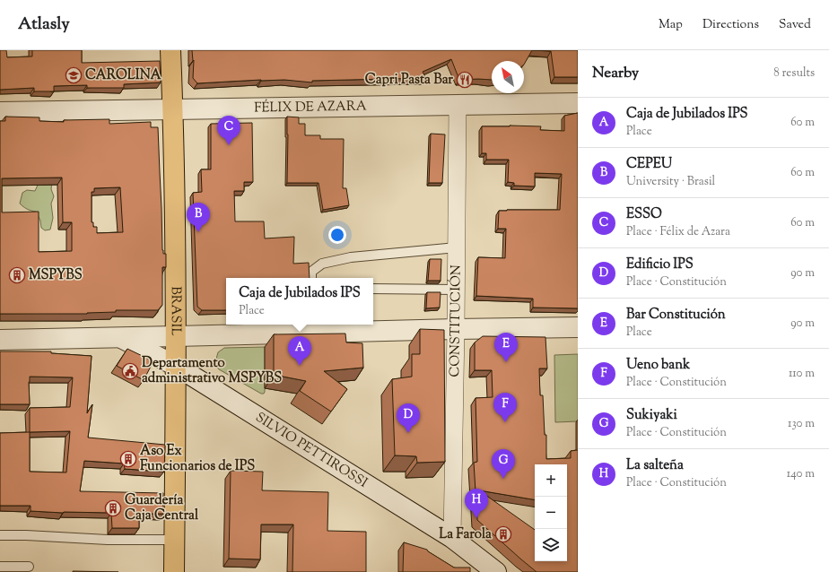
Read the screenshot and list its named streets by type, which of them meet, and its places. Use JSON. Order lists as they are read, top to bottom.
{
  "streets": {
    "main road": ["BRASIL"],
    "street": ["FÉLIX DE AZARA", "CONSTITUCIÓN", "SILVIO PETTIROSSI"]
  },
  "crossings": [
    ["FÉLIX DE AZARA", "BRASIL"],
    ["FÉLIX DE AZARA", "CONSTITUCIÓN"],
    ["BRASIL", "SILVIO PETTIROSSI"],
    ["CONSTITUCIÓN", "SILVIO PETTIROSSI"]
  ],
  "places": {
    "school or university": ["CAROLINA"],
    "restaurant": ["Capri Pasta Bar"],
    "building": [
      "MSPYBS",
      "Aso Ex Funcionarios de IPS",
      "Guardería Caja Central",
      "La Farola"
    ],
    "public building": ["Departamento administrativo MSPYBS"]
  },
  "north": "top left",
  "page": {
    "header": "Atlasly",
    "nav": ["Map", "Directions", "Saved"],
    "heading": ["Nearby", "8 results"],
    "list": [
      {
        "mark": "A",
        "name": "Caja de Jubilados IPS",
        "note": "Place",
        "value": "60 m"
      },
      {
        "mark": "B",
        "name": "CEPEU",
        "note": "University · Brasil",
        "value": "60 m"
      },
      {
        "mark": "C",
        "name": "ESSO",
        "note": "Place · Félix de Azara",
        "value": "60 m"
      },
      {
        "mark": "D",
        "name": "Edificio IPS",
        "note": "Place · Constitución",
        "value": "90 m"
      },
      {
        "mark": "E",
        "name": "Bar Constitución",
        "note": "Place",
        "value": "90 m"
      },
      {
        "mark": "F",
        "name": "Ueno bank",
        "note": "Place · Constitución",
        "value": "110 m"
      },
      {
        "mark": "G",
        "name": "Sukiyaki",
        "note": "Place · Constitución",
        "value": "130 m"
      },
      {
        "mark": "H",
        "name": "La salteña",
        "note": "Place · Constitución",
        "value": "140 m"
      }
    ],
    "pins": [
      "C",
      "B",
      "E",
      "A",
      "F",
      "D",
      "G",
      "H"
    ],
    "popup": ["Caja de Jubilados IPS", "Place"],
    "map_buttons": ["+", "−"]
  }
}
